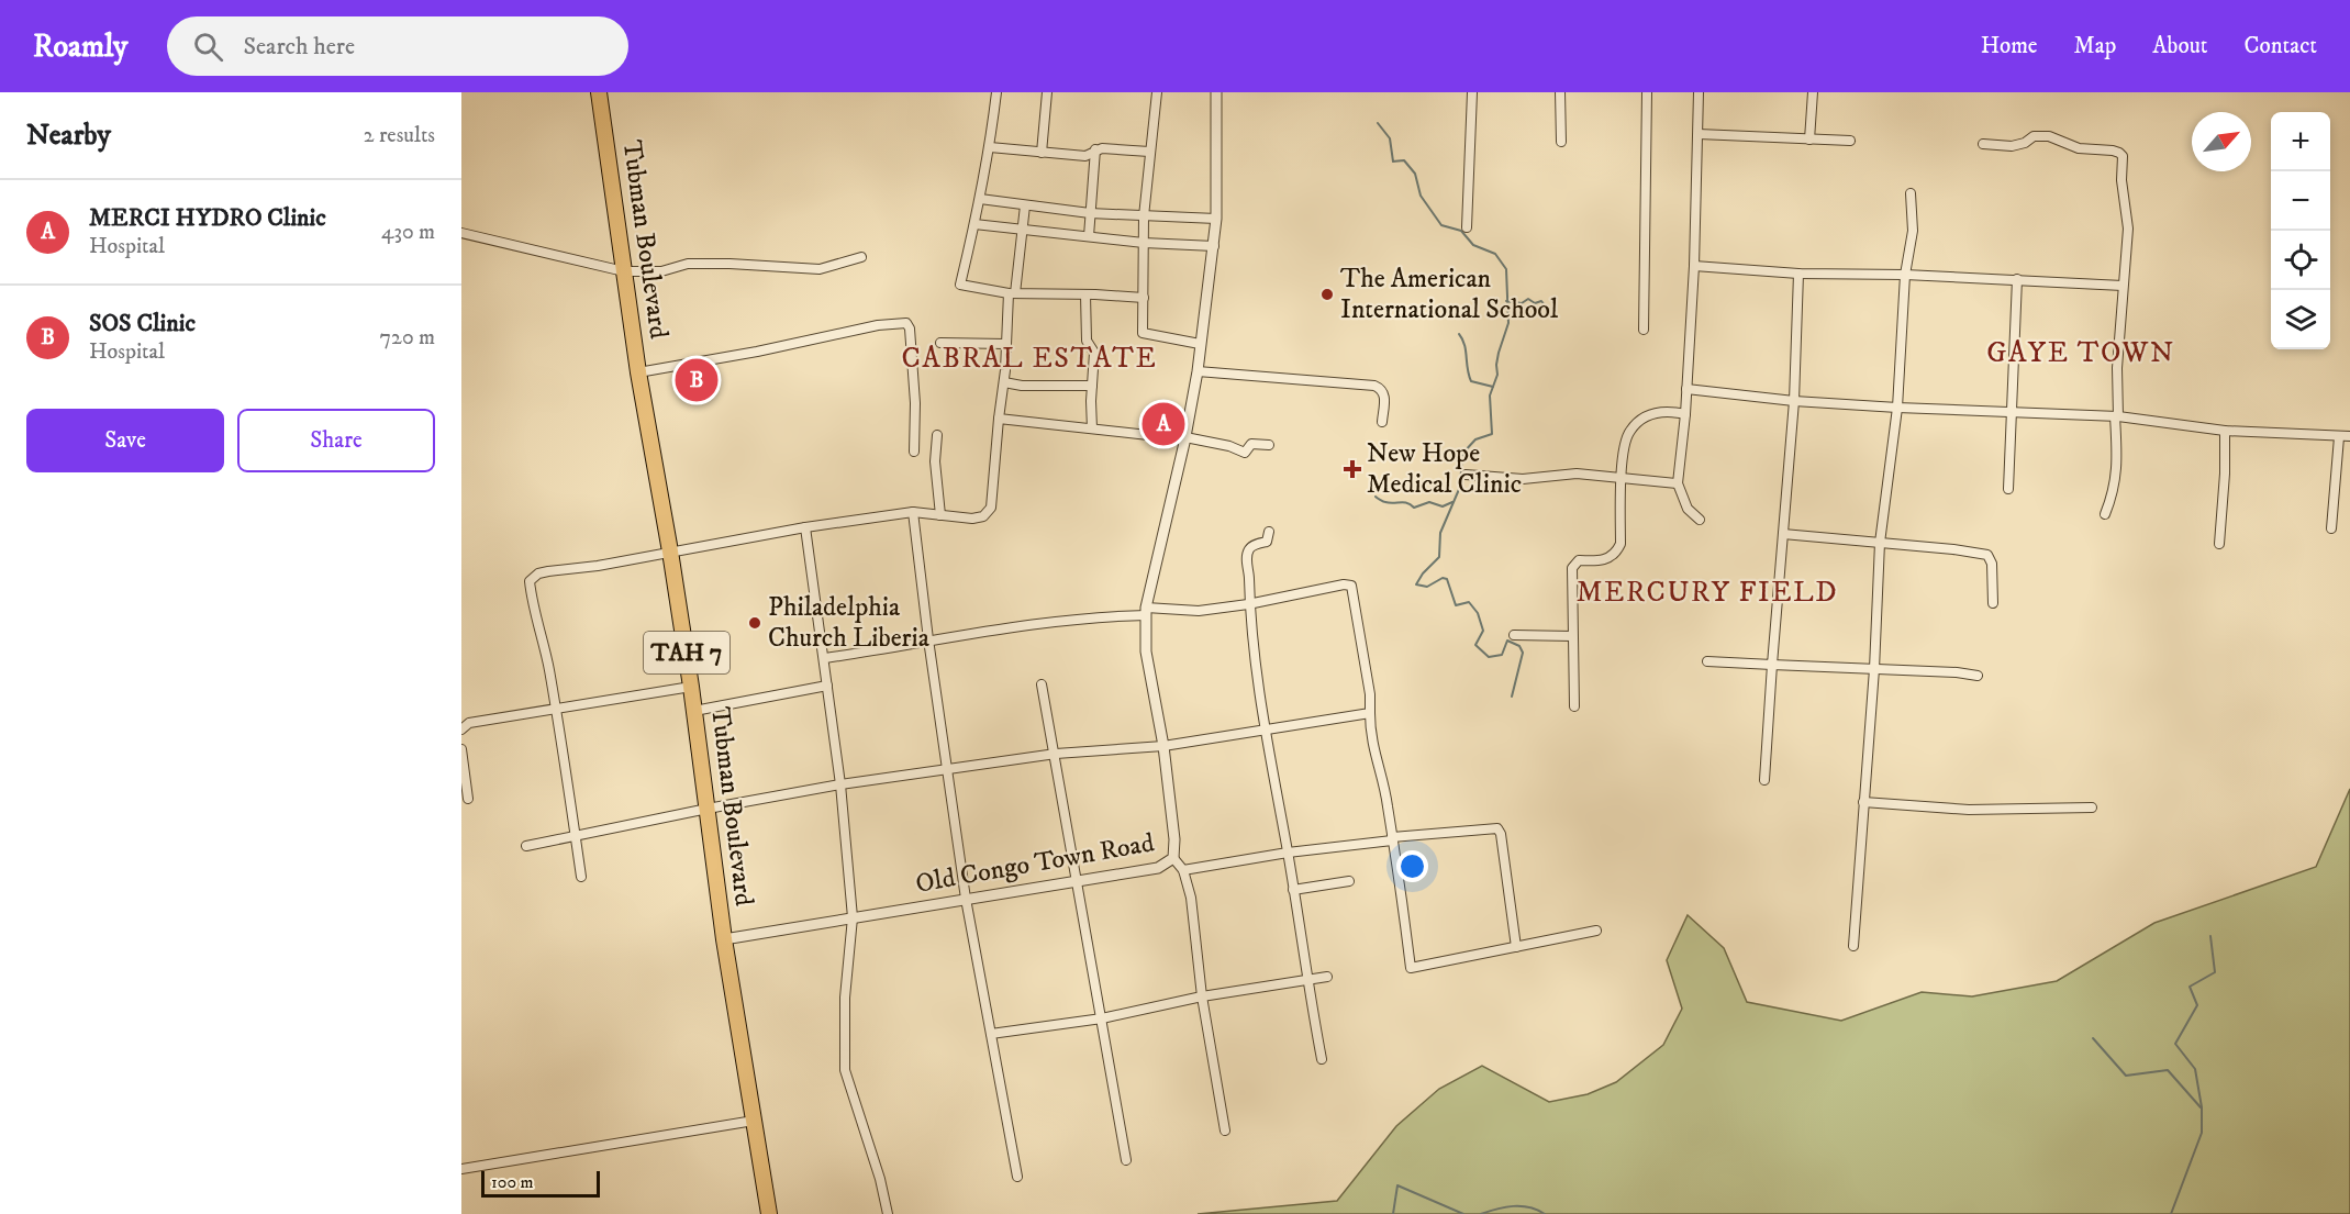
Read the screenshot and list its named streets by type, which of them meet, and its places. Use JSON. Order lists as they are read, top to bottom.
{
  "streets": {
    "highway": ["Tubman Boulevard", "TAH 7"],
    "street": ["Old Congo Town Road"]
  },
  "crossings": [
    ["Tubman Boulevard", "Old Congo Town Road"]
  ],
  "districts": ["GAYE TOWN", "CABRAL ESTATE", "MERCURY FIELD"],
  "places": {
    "other": ["The American International School", "Philadelphia Church Liberia"],
    "health": ["New Hope Medical Clinic"]
  },
  "scale_bar": "100 m",
  "north": "top right",
  "page": {
    "header": "Roamly",
    "search": "Search here",
    "nav": [
      "Home",
      "Map",
      "About",
      "Contact"
    ],
    "heading": ["Nearby", "2 results"],
    "map_buttons": ["+", "−"],
    "list": [
      {
        "mark": "A",
        "name": "MERCI HYDRO Clinic",
        "note": "Hospital",
        "value": "430 m"
      },
      {
        "mark": "B",
        "name": "SOS Clinic",
        "note": "Hospital",
        "value": "720 m"
      }
    ],
    "pins": ["B", "A"],
    "buttons": ["Save", "Share"],
    "scale": "100 m"
  }
}
